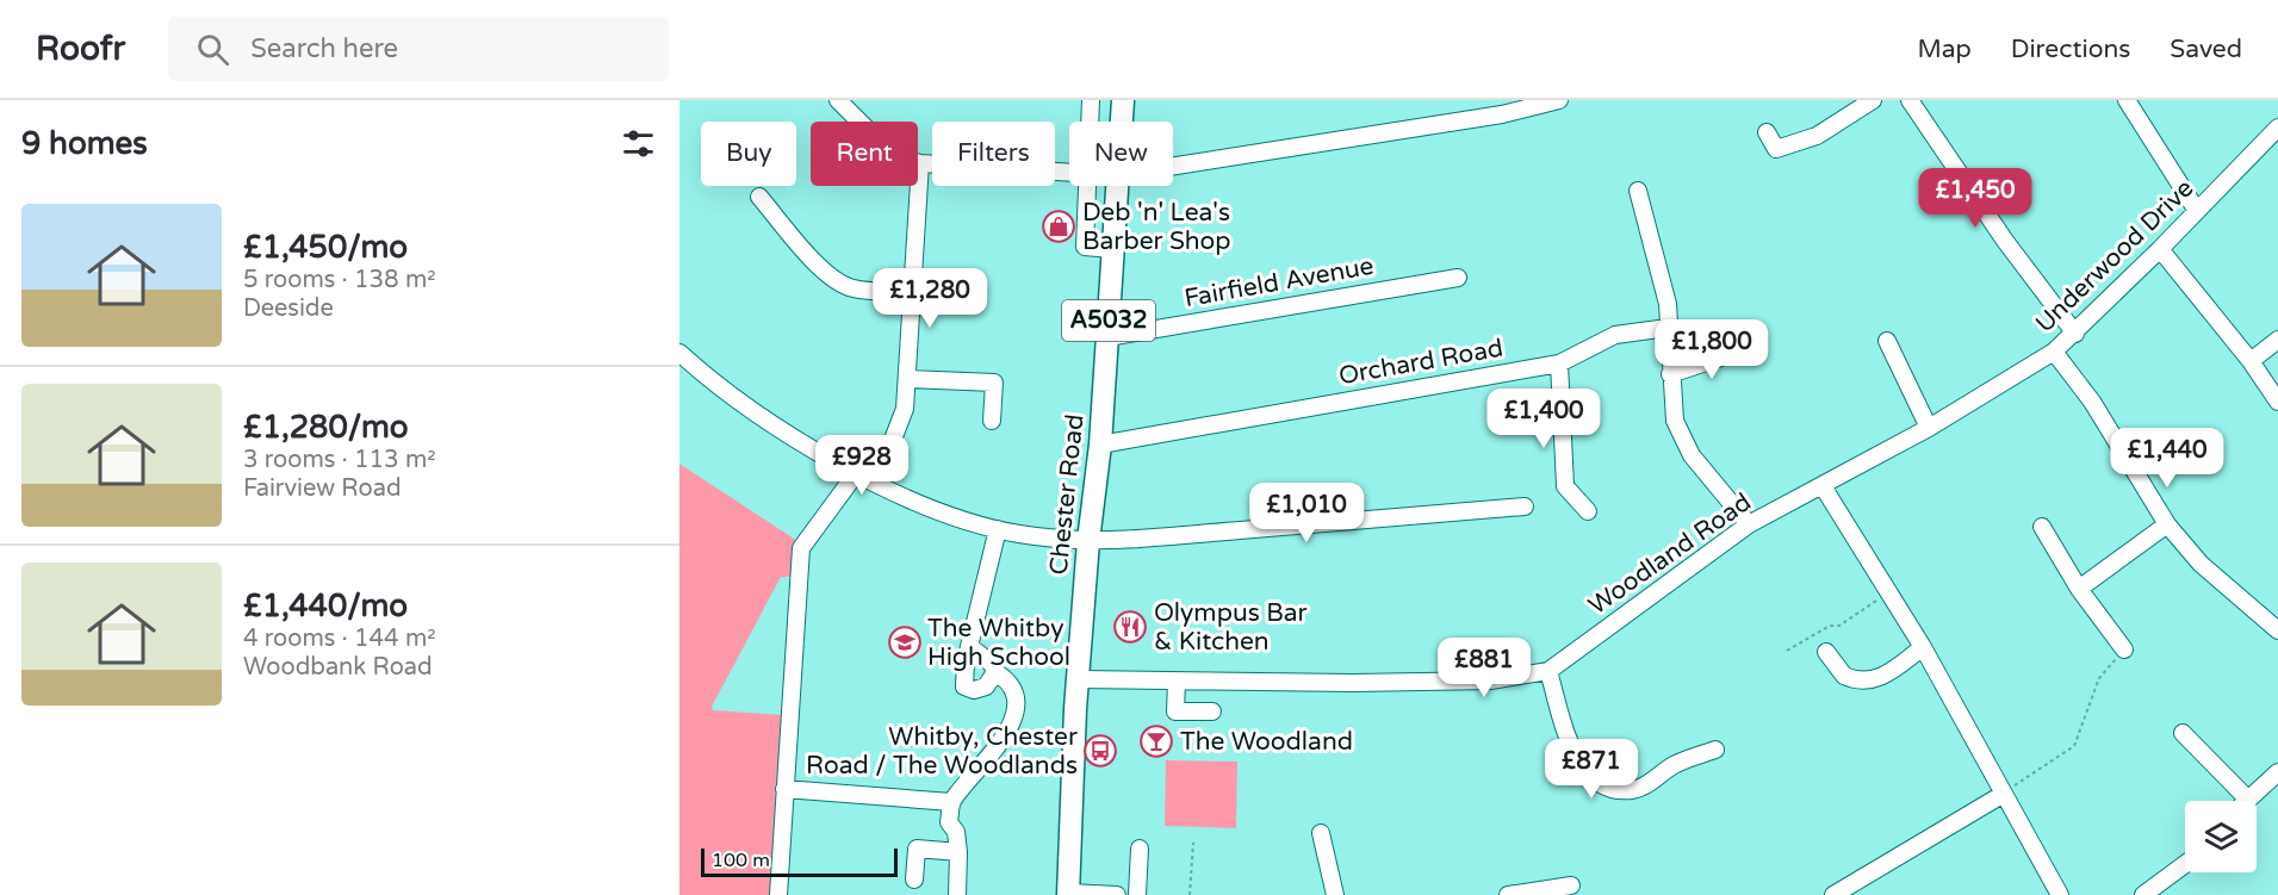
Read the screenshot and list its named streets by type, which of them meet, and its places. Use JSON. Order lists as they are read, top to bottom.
{
  "streets": {
    "main road": ["A5032", "Chester Road"],
    "street": [
      "Underwood Drive",
      "Fairfield Avenue",
      "Orchard Road",
      "Woodland Road"
    ]
  },
  "crossings": [
    ["Underwood Drive", "Woodland Road"],
    ["Fairfield Avenue", "Chester Road"],
    ["Orchard Road", "Chester Road"],
    ["Chester Road", "Woodland Road"]
  ],
  "places": {
    "shop": ["Deb 'n' Lea's Barber Shop"],
    "restaurant": ["Olympus Bar & Kitchen"],
    "school or university": ["The Whitby High School"],
    "bar": ["The Woodland"],
    "bus stop": ["Whitby, Chester Road / The Woodlands"]
  },
  "scale_bar": "100 m",
  "page": {
    "header": "Roofr",
    "search": "Search here",
    "nav": ["Map", "Directions", "Saved"],
    "heading": "9 homes",
    "chip": [
      "Buy",
      "Rent",
      "Filters",
      "New"
    ],
    "price": [
      "£1,450",
      "£1,280",
      "£1,800",
      "£1,400",
      "£1,440",
      "£928",
      "£1,010",
      "£881",
      "£871"
    ],
    "list": [
      {
        "name": "£1,450/mo",
        "note": "5 rooms · 138 m² · Deeside"
      },
      {
        "name": "£1,280/mo",
        "note": "3 rooms · 113 m² · Fairview Road"
      },
      {
        "name": "£1,440/mo",
        "note": "4 rooms · 144 m² · Woodbank Road"
      }
    ],
    "scale": "100 m"
  }
}
